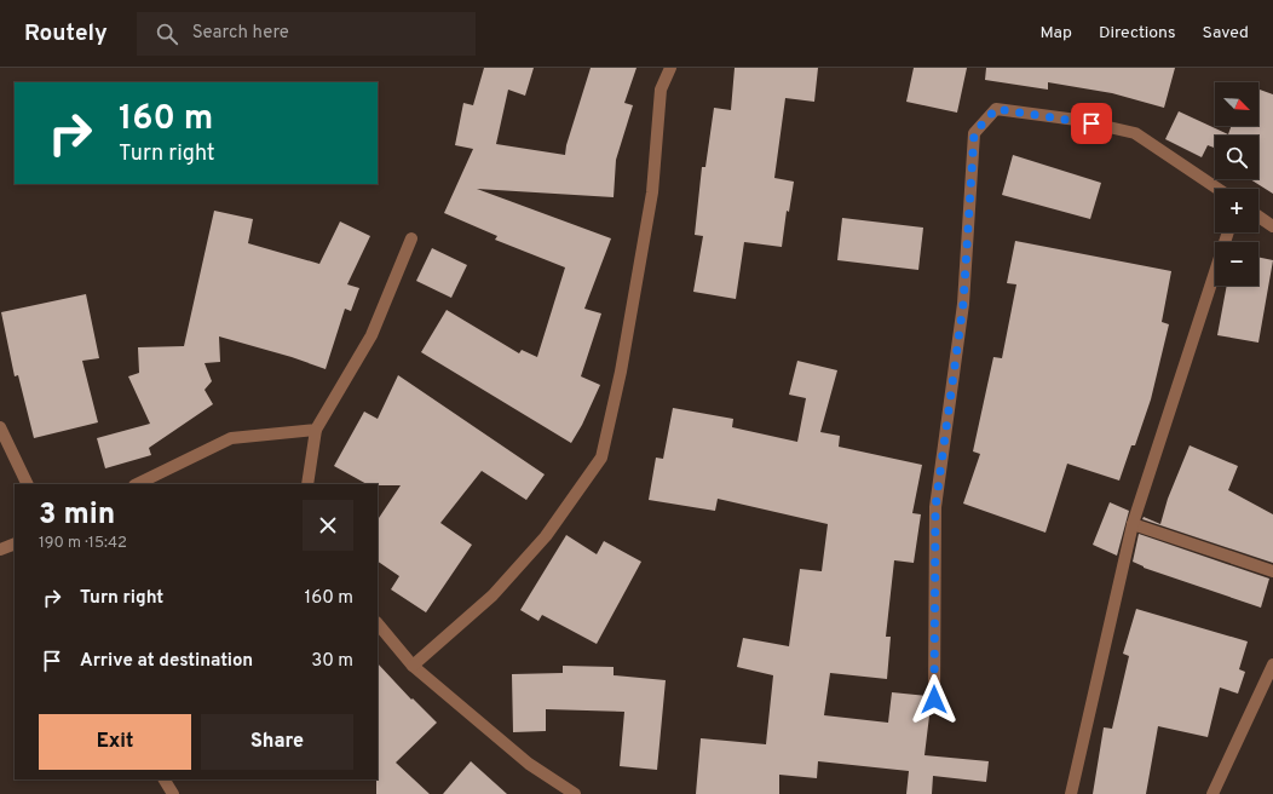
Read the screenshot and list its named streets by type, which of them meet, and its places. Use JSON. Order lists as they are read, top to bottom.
{
  "north": "bottom right",
  "page": {
    "header": "Routely",
    "search": "Search here",
    "nav": ["Map", "Directions", "Saved"],
    "map_buttons": ["+", "−"],
    "turn": ["160 m", "Turn right"],
    "heading": ["3 min", "190 m · 15:42"],
    "list": [
      {
        "name": "Turn right",
        "value": "160 m"
      },
      {
        "name": "Arrive at destination",
        "value": "30 m"
      }
    ],
    "buttons": ["Exit", "Share"]
  }
}
